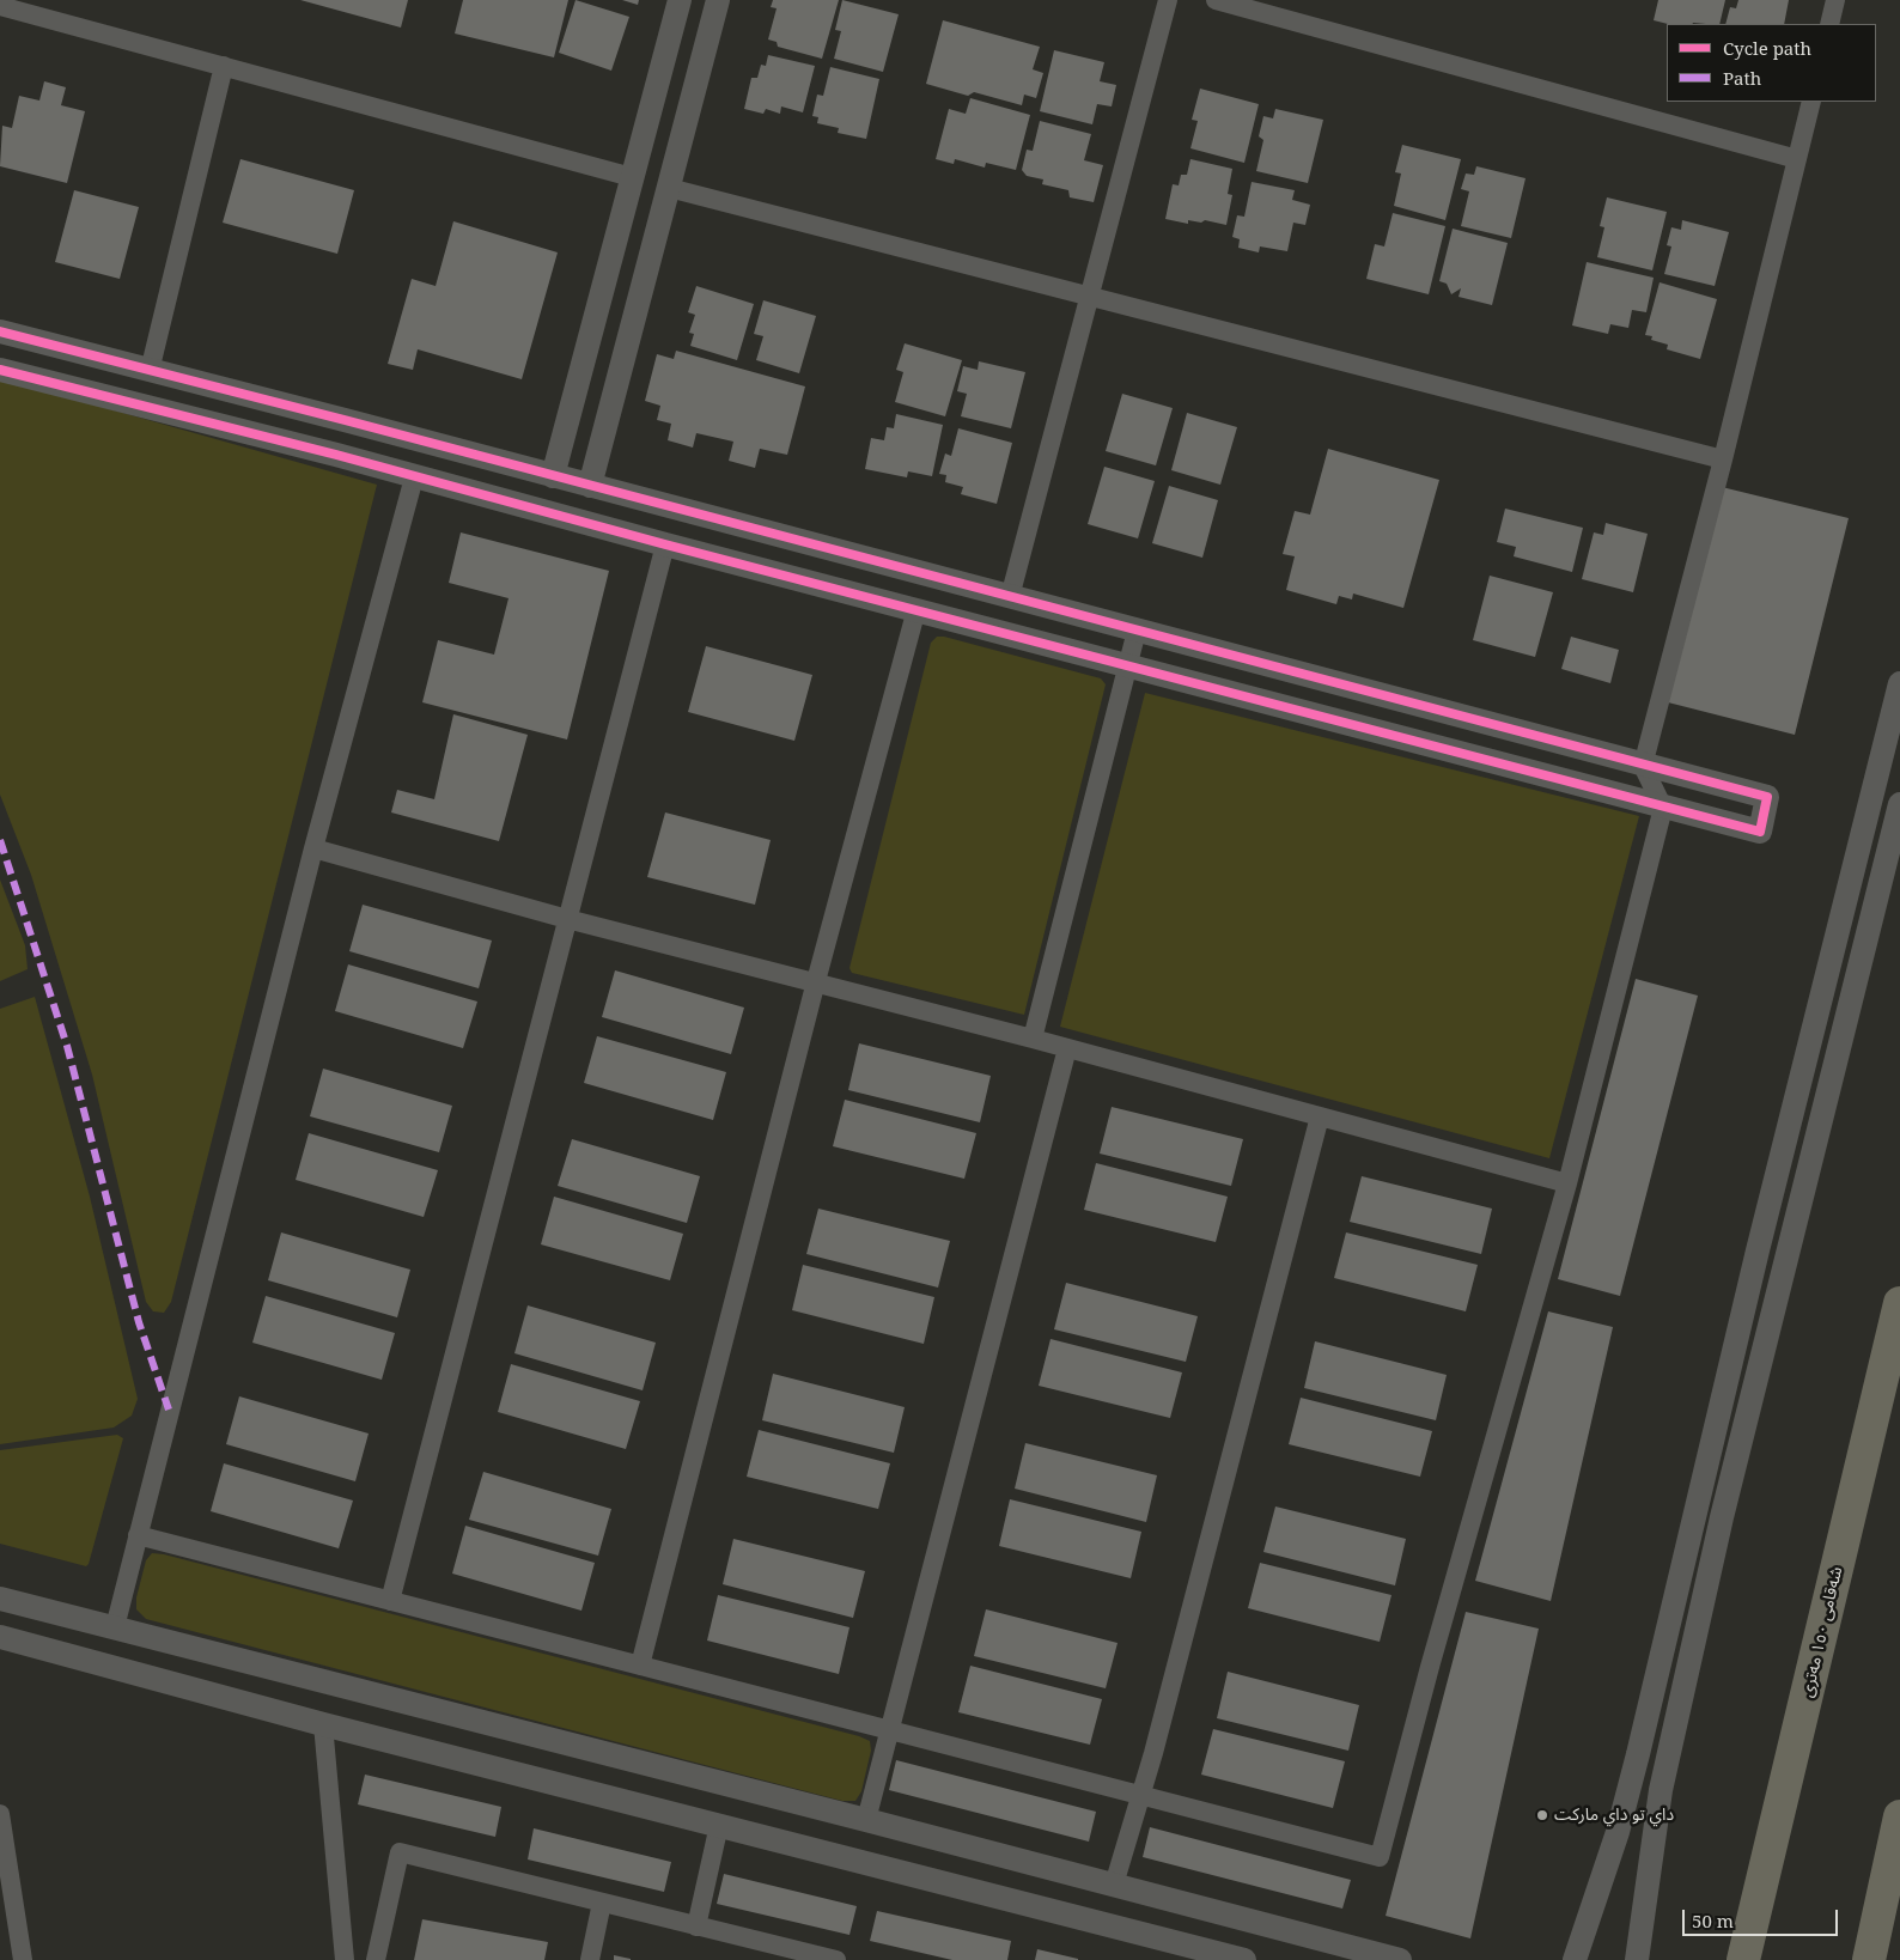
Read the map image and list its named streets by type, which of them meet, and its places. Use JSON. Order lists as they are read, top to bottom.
{
  "streets": {
    "highway": ["شەقامی ١٥٠ مەتری"]
  },
  "places": ["داي تو داي ماركت"],
  "legend": ["Cycle path", "Path"],
  "scale_bar": "50 m"
}
